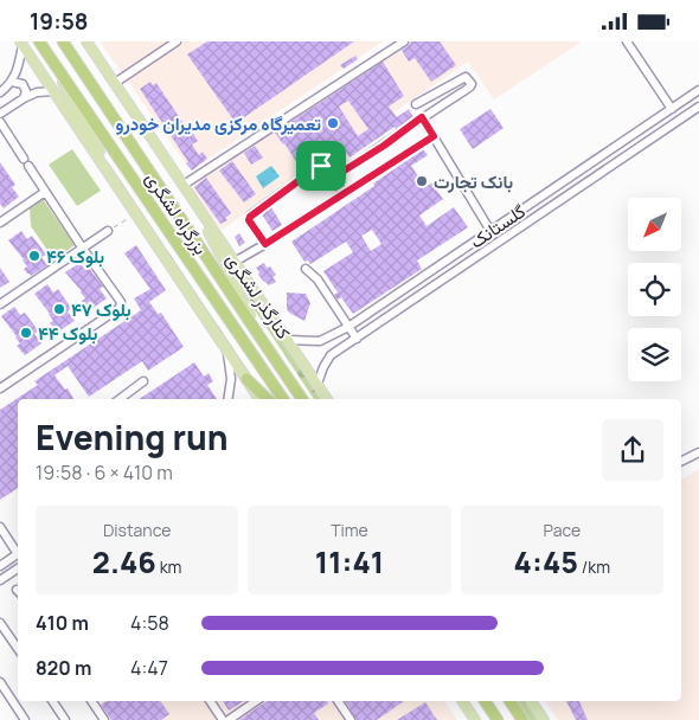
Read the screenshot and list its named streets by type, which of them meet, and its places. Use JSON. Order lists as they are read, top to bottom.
{
  "streets": {
    "highway": ["بزرگراه لشگری"],
    "main road": ["کنارگذر لشگری"],
    "street": ["گلستانک"]
  },
  "crossings": [
    ["گلستانک", "کنارگذر لشگری"]
  ],
  "places": [
    "تعمیرگاه مرکزی مدیران خودرو",
    "بانک تجارت",
    "بلوک ۴۶",
    "بلوک ۴۷",
    "بلوک ۴۴"
  ],
  "north": "bottom left",
  "page": {
    "status": "19:58",
    "heading": ["Evening run", "19:58 · 6 × 410 m"],
    "stats": [
      ["Distance", "2.46 km"],
      ["Time", "11:41"],
      ["Pace", "4:45 /km"]
    ],
    "list": [
      {
        "name": "410 m",
        "note": "4:58"
      },
      {
        "name": "820 m",
        "note": "4:47"
      }
    ]
  }
}
